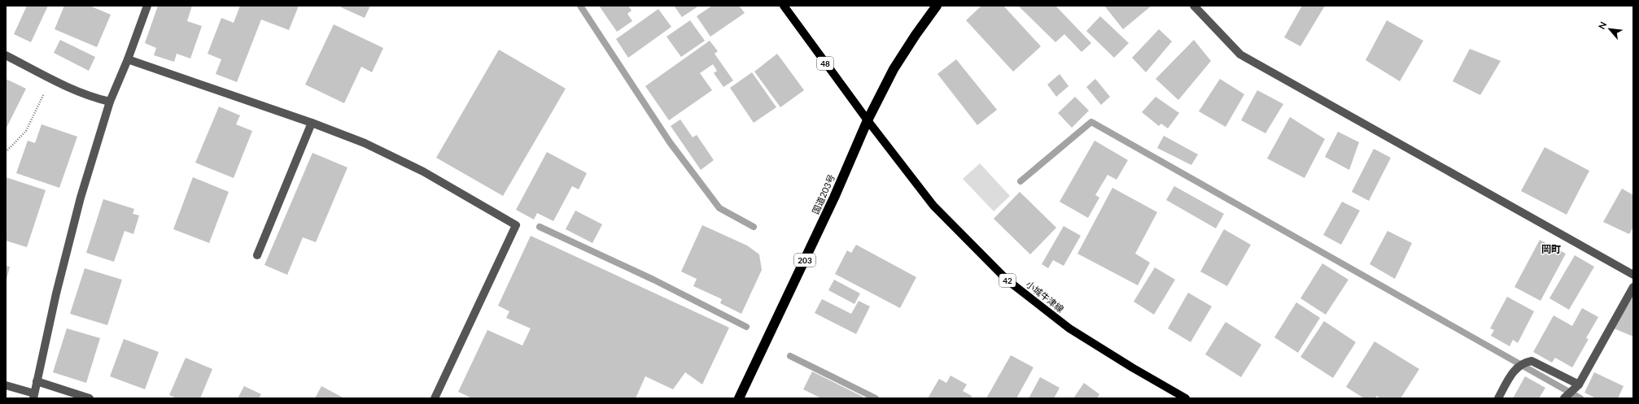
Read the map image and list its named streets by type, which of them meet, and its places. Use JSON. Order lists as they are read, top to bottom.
{
  "streets": {
    "highway": ["国道203号", "203"],
    "main road": ["48", "42", "小城牛津線"]
  },
  "crossings": [
    ["48", "国道203号"],
    ["48", "小城牛津線"],
    ["国道203号", "小城牛津線"]
  ],
  "districts": ["岡町"],
  "north": "top left"
}
